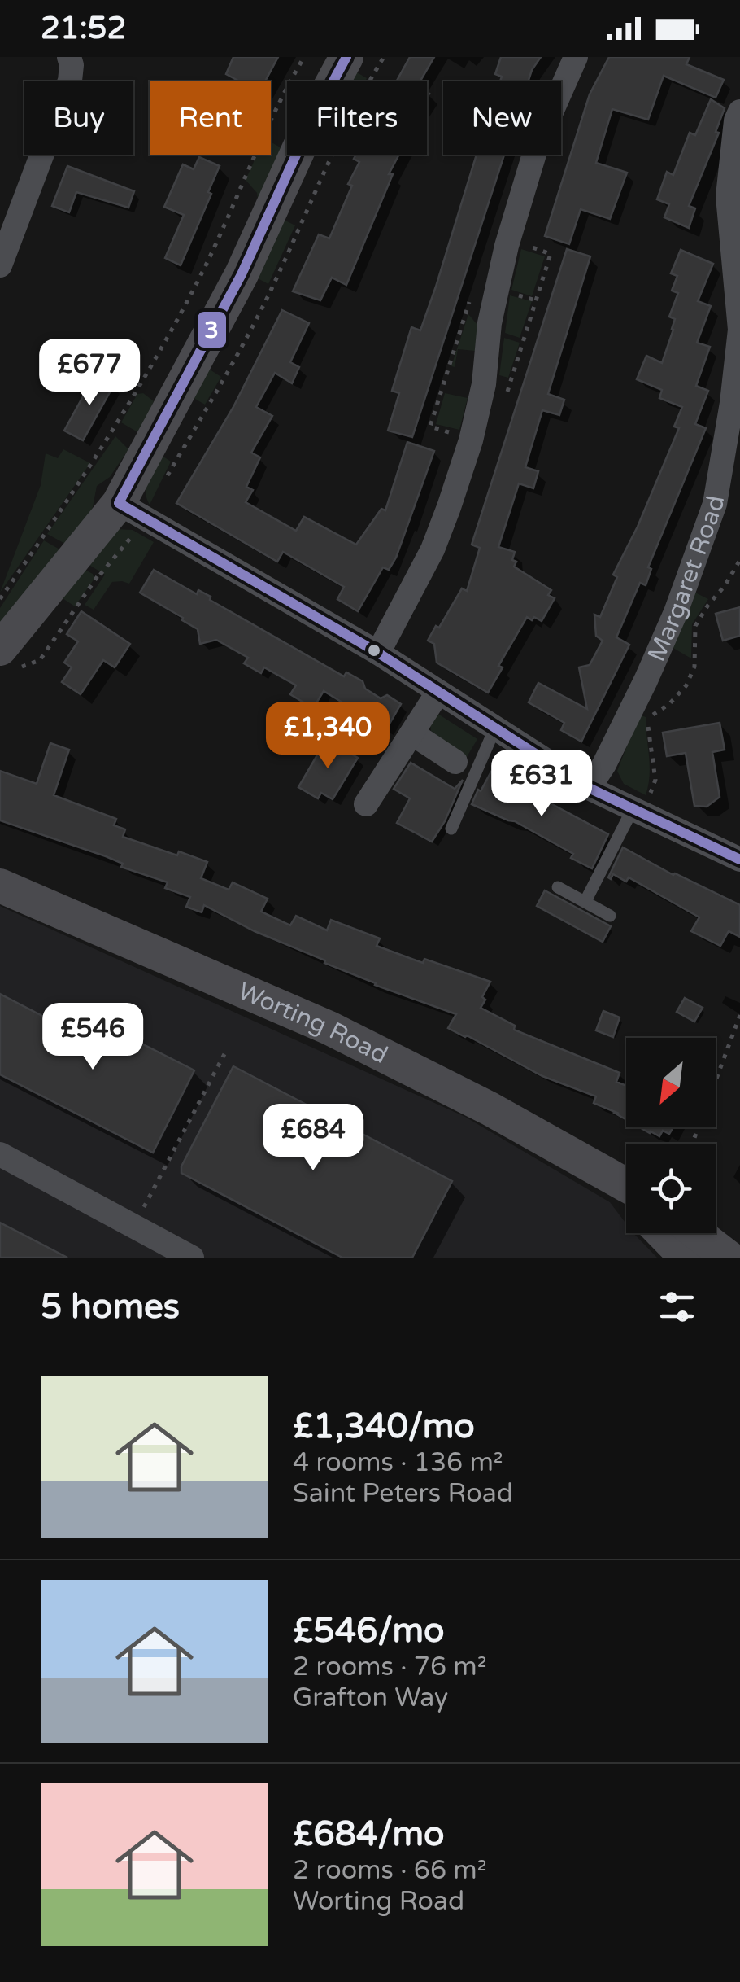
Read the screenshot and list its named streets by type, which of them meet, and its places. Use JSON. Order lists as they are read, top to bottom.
{
  "streets": {
    "street": ["Margaret Road", "Worting Road"]
  },
  "lines": ["transit line 3"],
  "north": "bottom left",
  "page": {
    "status": "21:52",
    "chip": [
      "Buy",
      "Rent",
      "Filters",
      "New"
    ],
    "price": [
      "£677",
      "£1,340",
      "£631",
      "£546",
      "£684"
    ],
    "heading": "5 homes",
    "list": [
      {
        "name": "£1,340/mo",
        "note": "4 rooms · 136 m² · Saint Peters Road"
      },
      {
        "name": "£546/mo",
        "note": "2 rooms · 76 m² · Grafton Way"
      },
      {
        "name": "£684/mo",
        "note": "2 rooms · 66 m² · Worting Road"
      }
    ]
  }
}
